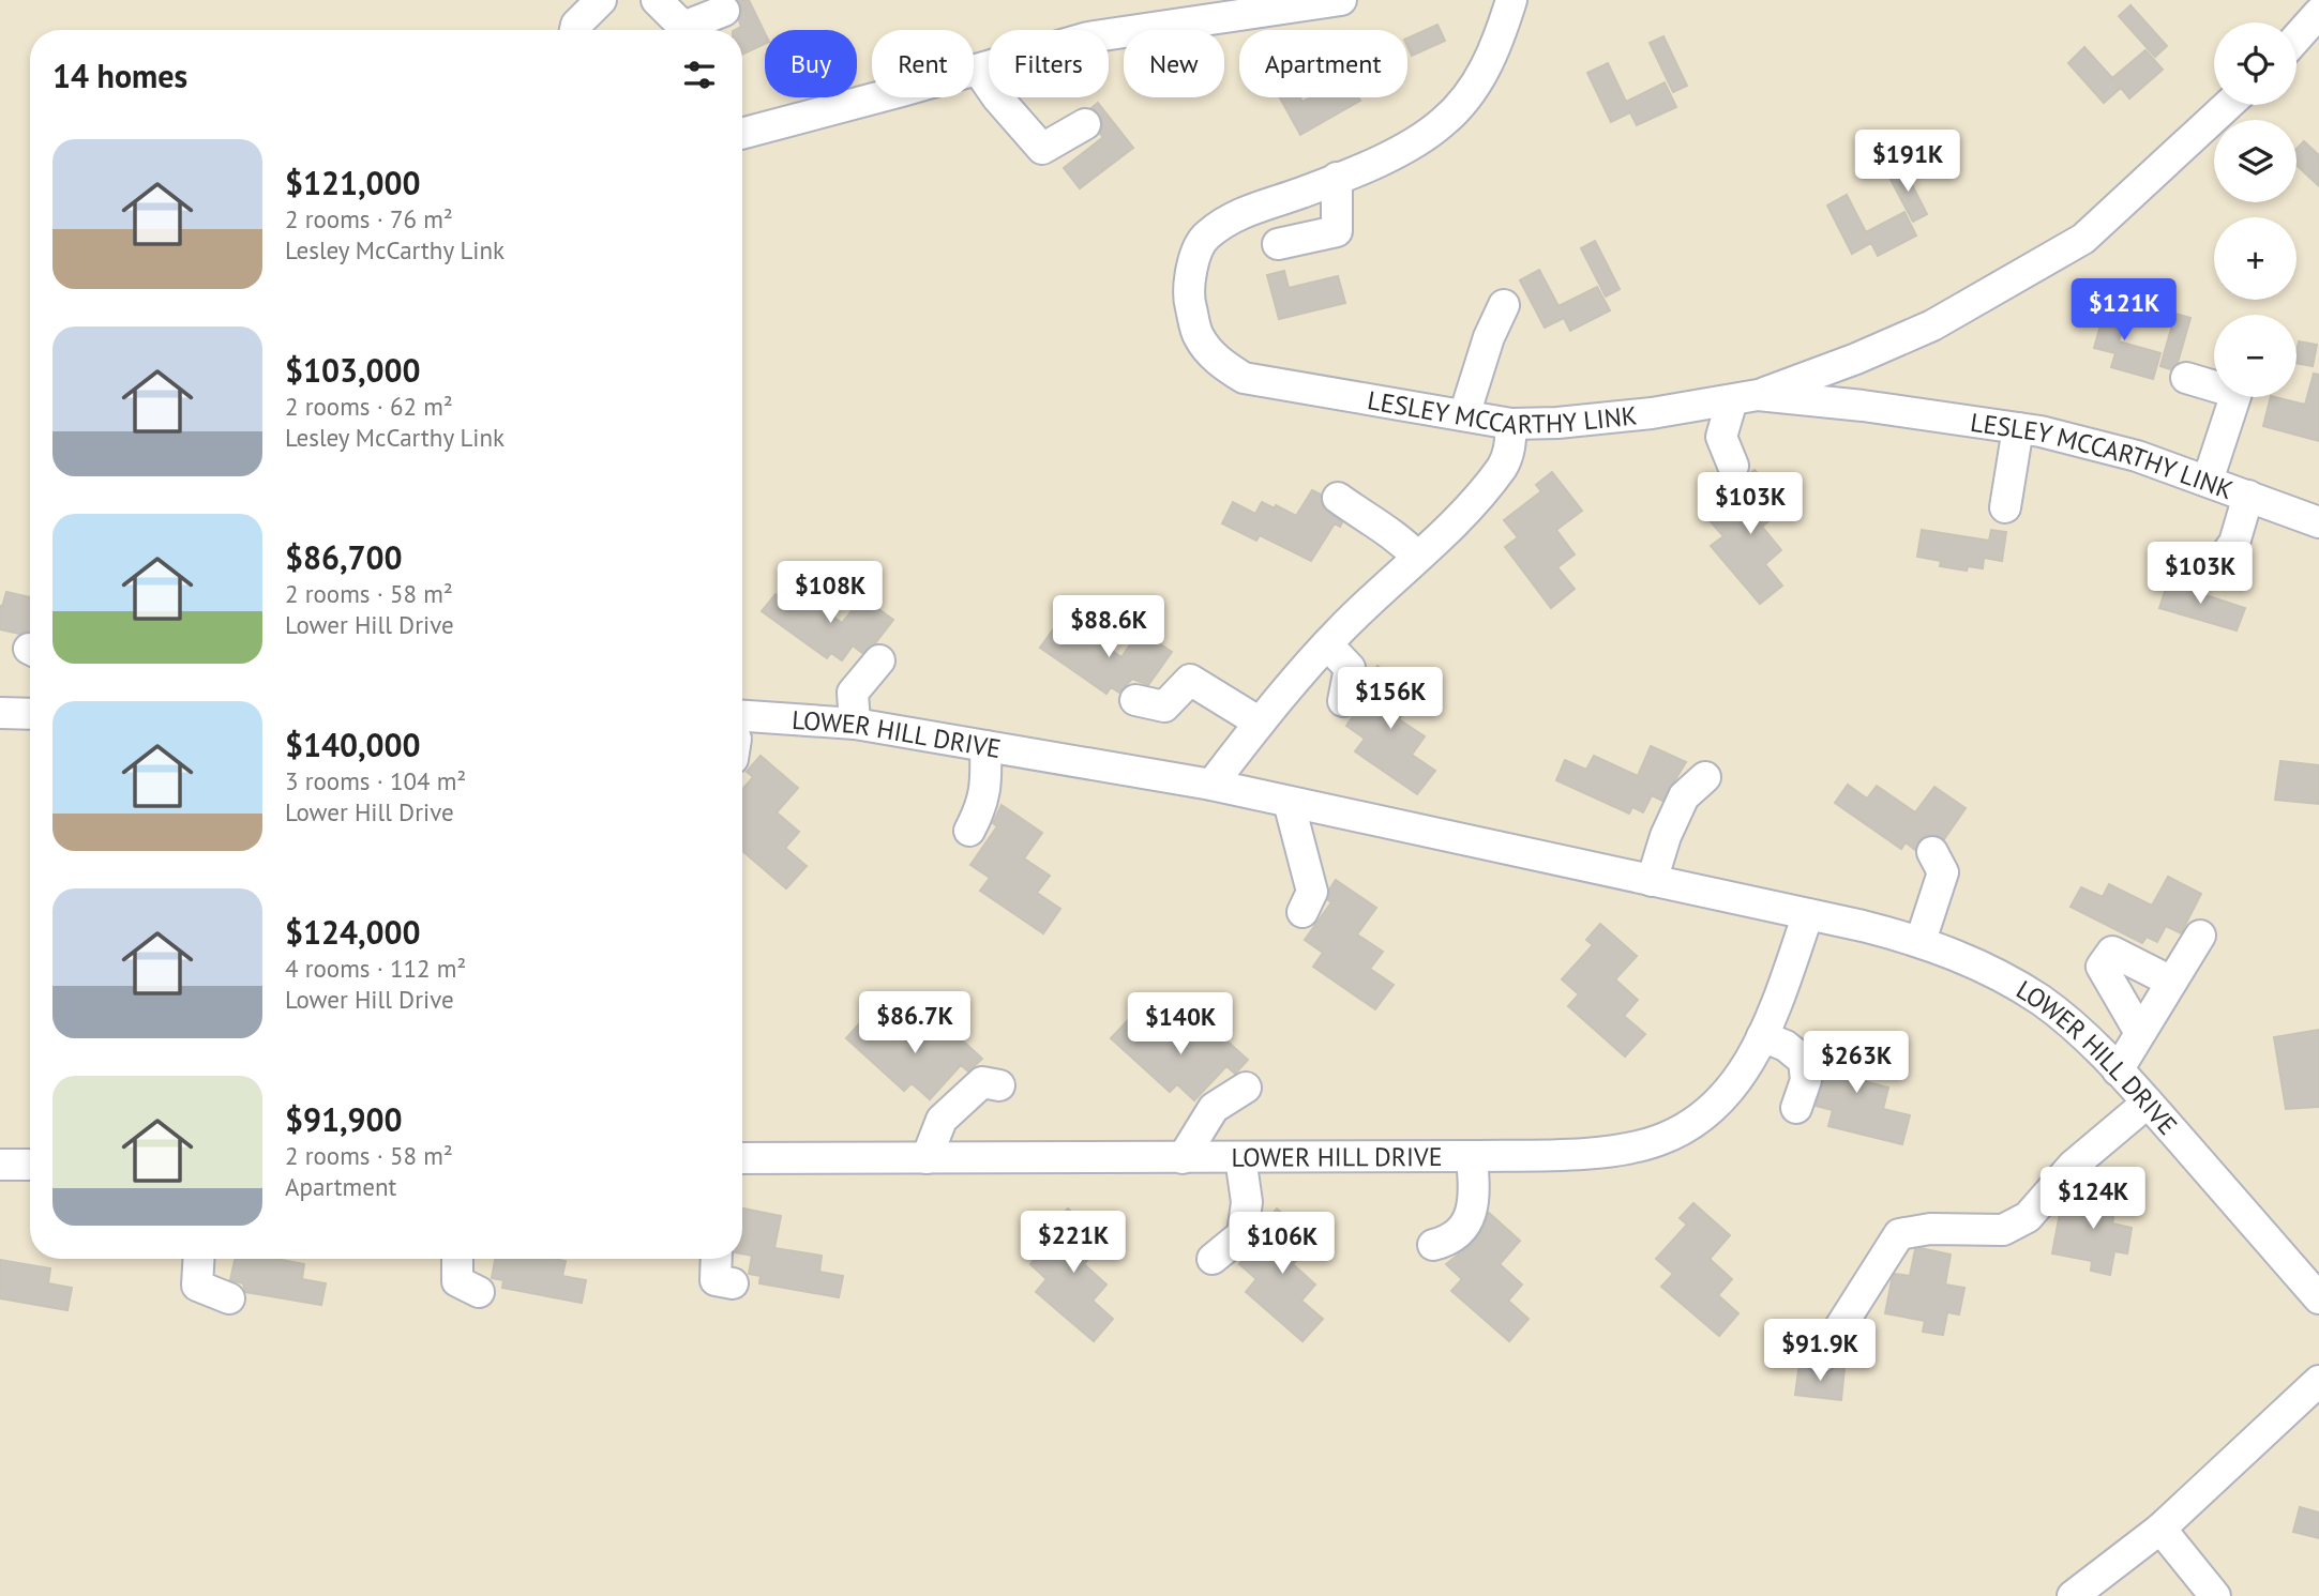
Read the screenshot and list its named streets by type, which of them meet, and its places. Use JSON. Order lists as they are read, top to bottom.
{
  "streets": {
    "street": ["LESLEY MCCARTHY LINK", "LOWER HILL DRIVE"]
  },
  "page": {
    "map_buttons": ["+", "−"],
    "chip": [
      "Buy",
      "Rent",
      "Filters",
      "New",
      "Apartment"
    ],
    "heading": "14 homes",
    "list": [
      {
        "name": "$121,000",
        "note": "2 rooms · 76 m² · Lesley McCarthy Link"
      },
      {
        "name": "$103,000",
        "note": "2 rooms · 62 m² · Lesley McCarthy Link"
      },
      {
        "name": "$86,700",
        "note": "2 rooms · 58 m² · Lower Hill Drive"
      },
      {
        "name": "$140,000",
        "note": "3 rooms · 104 m² · Lower Hill Drive"
      },
      {
        "name": "$124,000",
        "note": "4 rooms · 112 m² · Lower Hill Drive"
      },
      {
        "name": "$91,900",
        "note": "2 rooms · 58 m² · Apartment"
      }
    ],
    "price": [
      "$191K",
      "$121K",
      "$103K",
      "$103K",
      "$108K",
      "$88.6K",
      "$156K",
      "$86.7K",
      "$140K",
      "$263K",
      "$124K",
      "$221K",
      "$106K",
      "$91.9K"
    ]
  }
}
